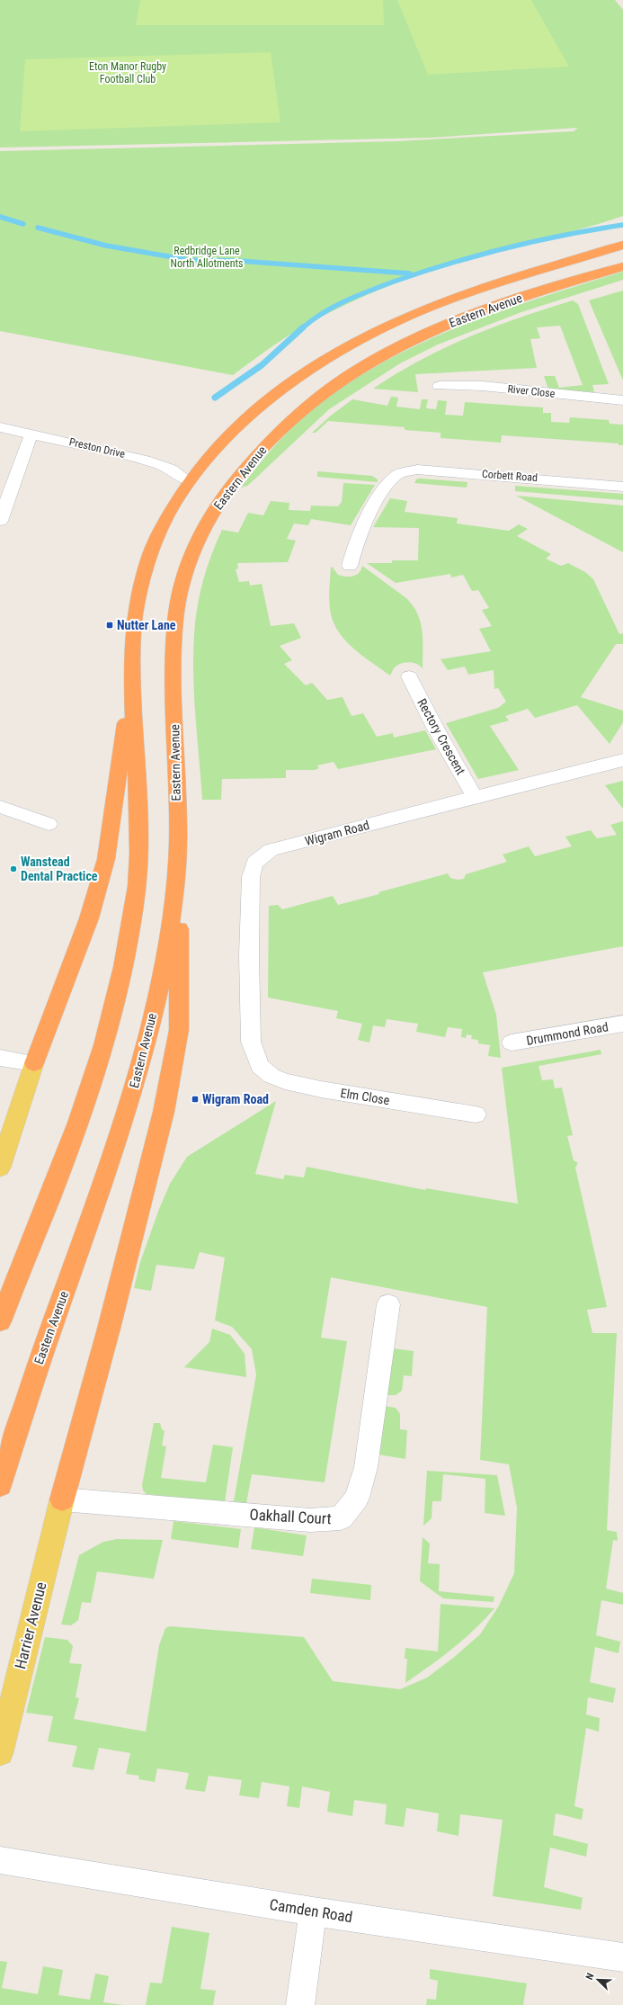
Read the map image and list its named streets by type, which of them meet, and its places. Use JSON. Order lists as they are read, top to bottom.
{
  "streets": {
    "highway": ["Eastern Avenue"],
    "main road": ["Harrier Avenue"],
    "street": [
      "River Close",
      "Preston Drive",
      "Corbett Road",
      "Rectory Crescent",
      "Wigram Road",
      "Drummond Road",
      "Elm Close",
      "Oakhall Court",
      "Camden Road"
    ]
  },
  "crossings": [
    ["Eastern Avenue", "Preston Drive"],
    ["Rectory Crescent", "Wigram Road"],
    ["Wigram Road", "Elm Close"],
    ["Oakhall Court", "Harrier Avenue"]
  ],
  "parks": ["Eton Manor Rugby Football Club", "Redbridge Lane North Allotments"],
  "places": {
    "transit": ["Nutter Lane", "Wigram Road"],
    "other": ["Wanstead Dental Practice"]
  },
  "north": "top left"
}
